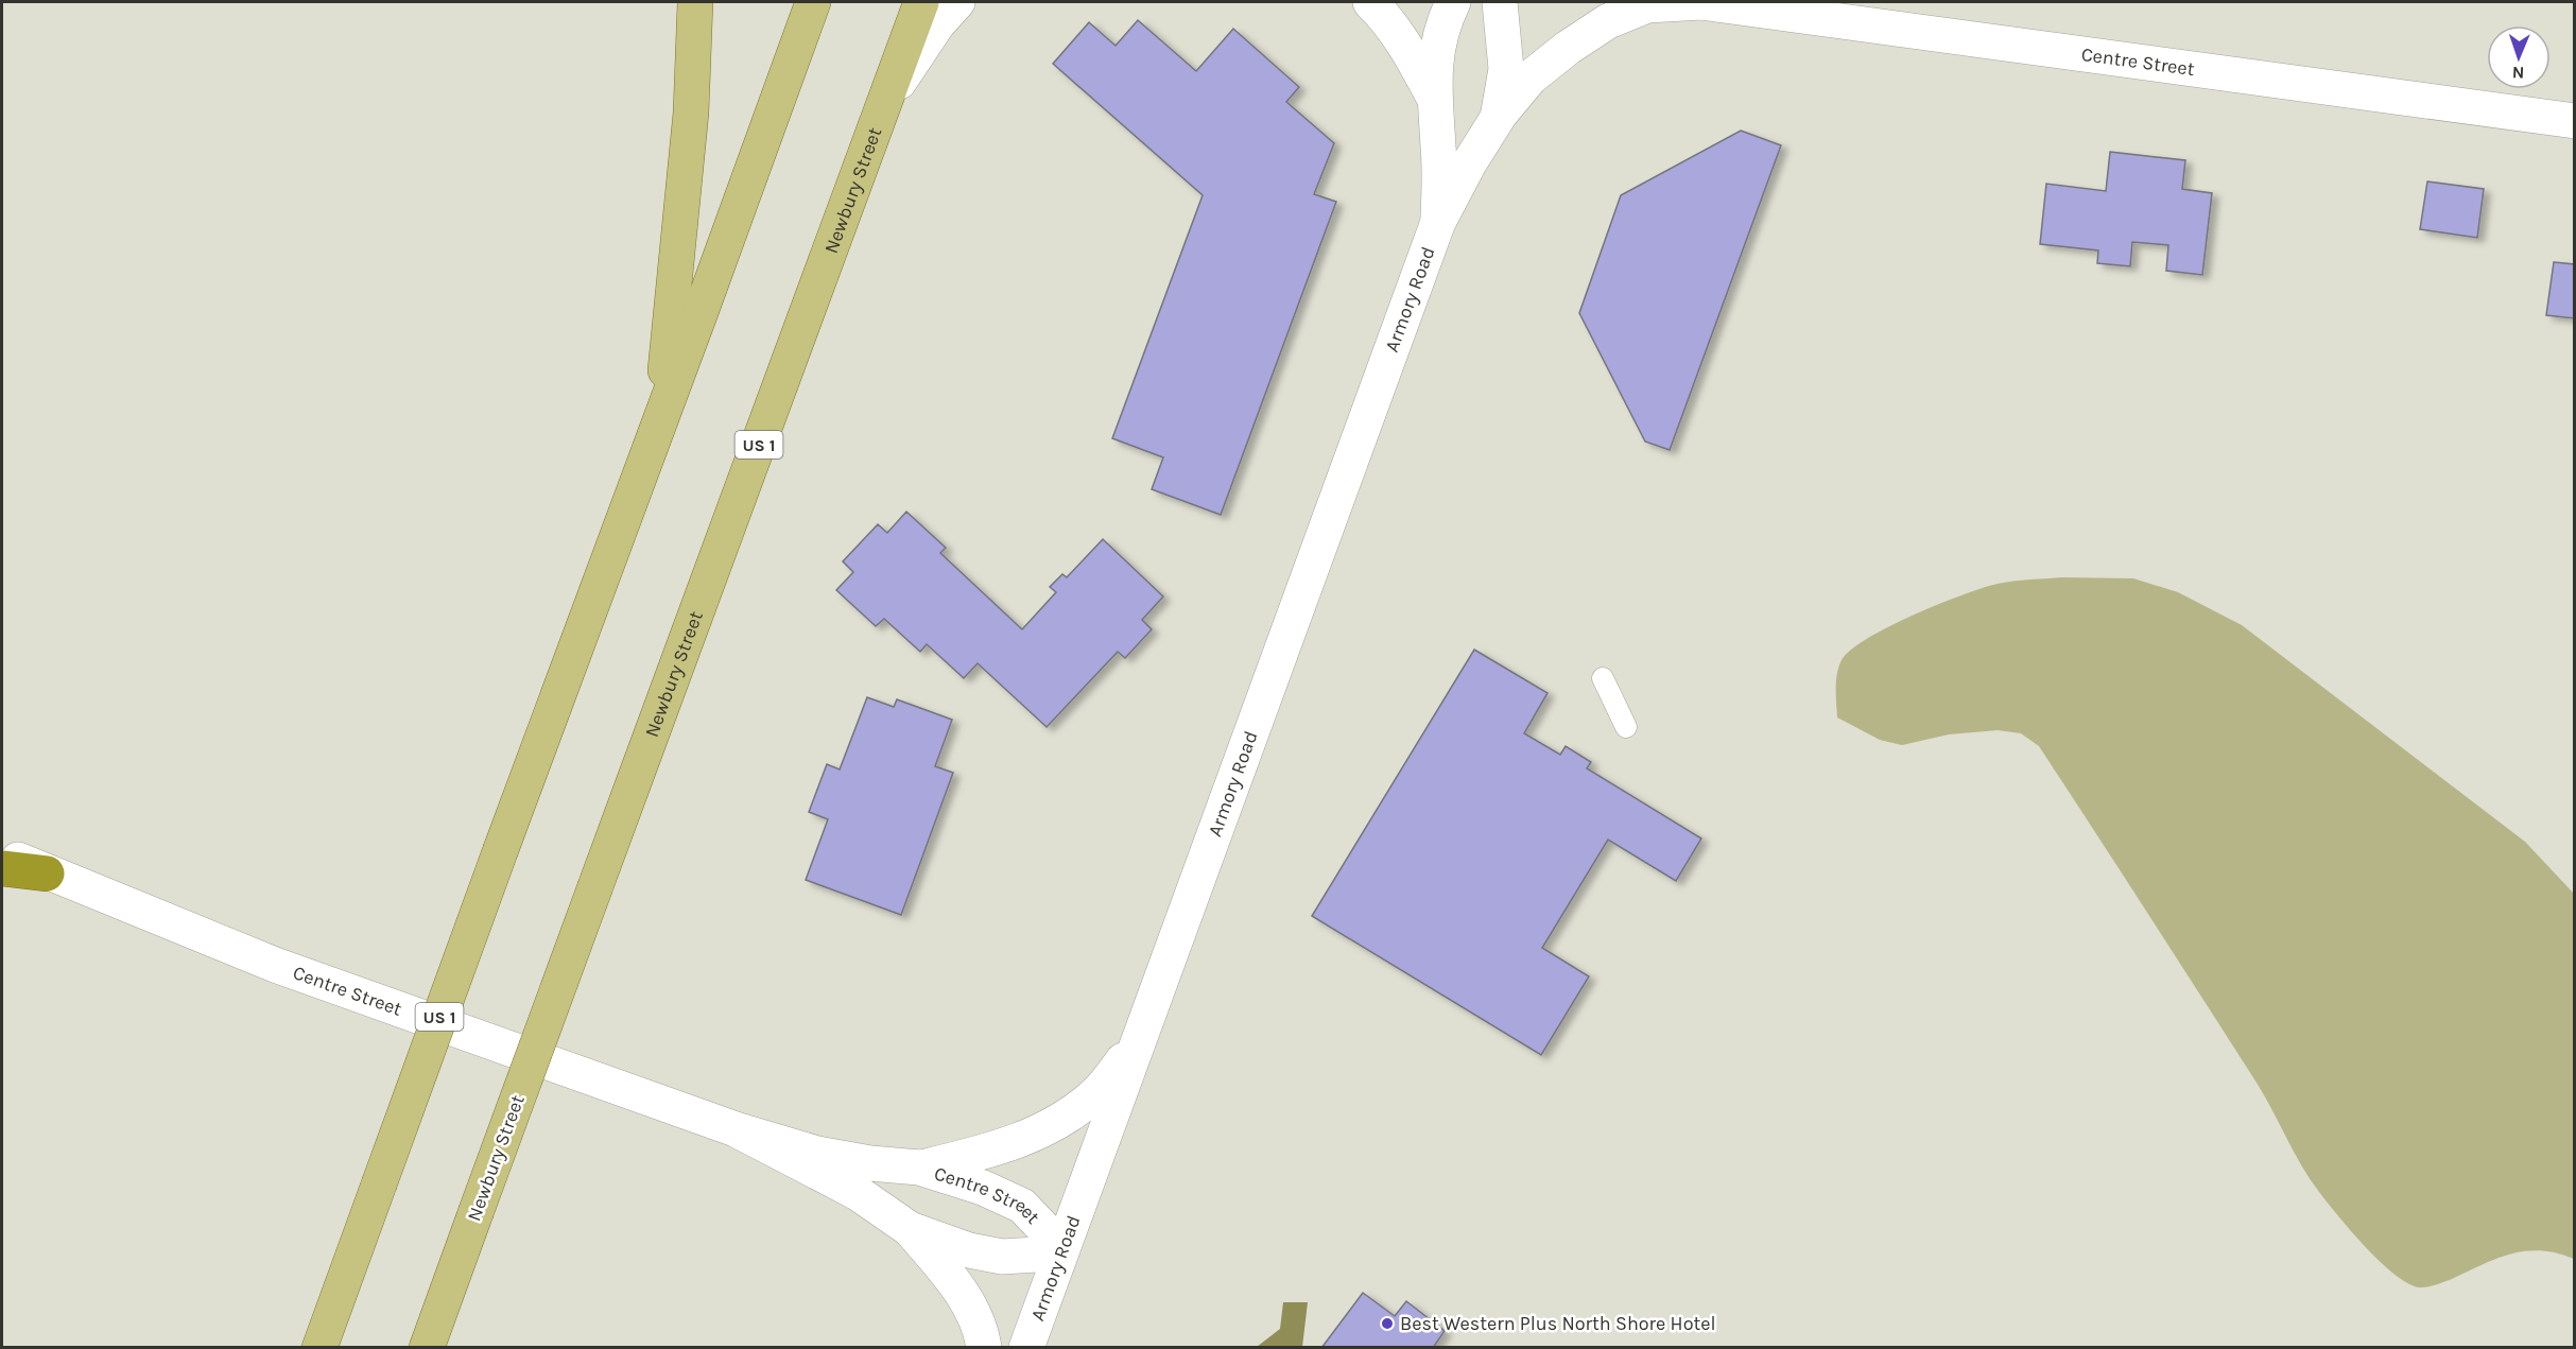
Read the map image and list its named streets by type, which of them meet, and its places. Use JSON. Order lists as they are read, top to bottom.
{
  "streets": {
    "main road": [
      "Centre Street",
      "Newbury Street",
      "Armory Road",
      "US 1"
    ]
  },
  "crossings": [
    ["Centre Street", "Armory Road"]
  ],
  "places": ["Best Western Plus North Shore Hotel"],
  "north": "bottom"
}
